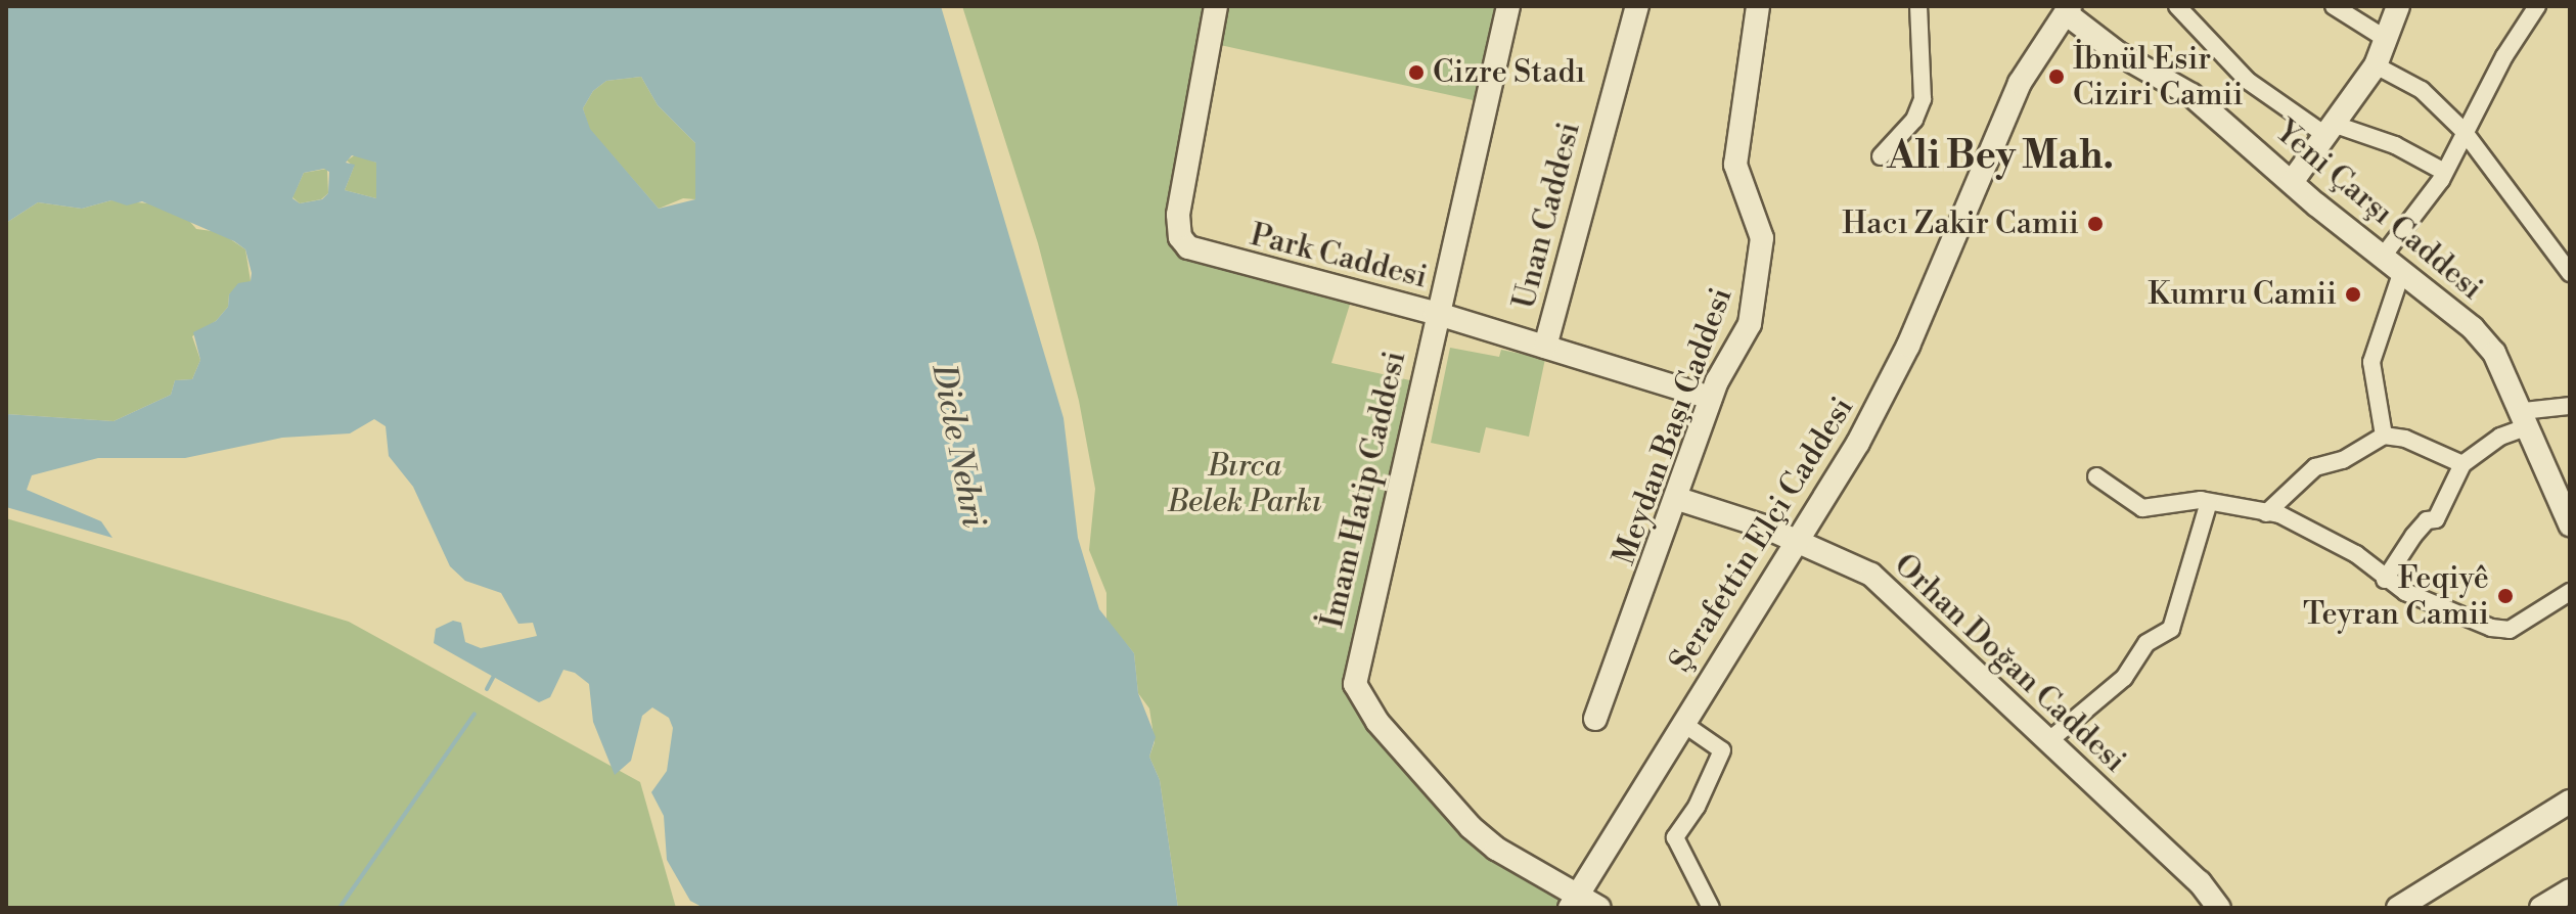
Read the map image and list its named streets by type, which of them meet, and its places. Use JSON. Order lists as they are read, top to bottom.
{
  "streets": {
    "street": [
      "Yeni Çarşı Caddesi",
      "Unan Caddesi",
      "Park Caddesi",
      "Meydan Başı Caddesi",
      "İmam Hatip Caddesi",
      "Şerafettin Elçi Caddesi",
      "Orhan Doğan Caddesi"
    ]
  },
  "crossings": [
    ["Yeni Çarşı Caddesi", "Şerafettin Elçi Caddesi"],
    ["Unan Caddesi", "Park Caddesi"],
    ["Park Caddesi", "Meydan Başı Caddesi"],
    ["Park Caddesi", "İmam Hatip Caddesi"],
    ["Meydan Başı Caddesi", "Orhan Doğan Caddesi"],
    ["İmam Hatip Caddesi", "Şerafettin Elçi Caddesi"],
    ["Şerafettin Elçi Caddesi", "Orhan Doğan Caddesi"]
  ],
  "districts": ["Ali Bey Mah."],
  "water": ["Dicle Nehri"],
  "parks": ["Bırca Belek Parkı"],
  "places": [
    "Cizre Stadı",
    "İbnül Esir Ciziri Camii",
    "Hacı Zakir Camii",
    "Kumru Camii",
    "Feqiyê Teyran Camii"
  ]
}
